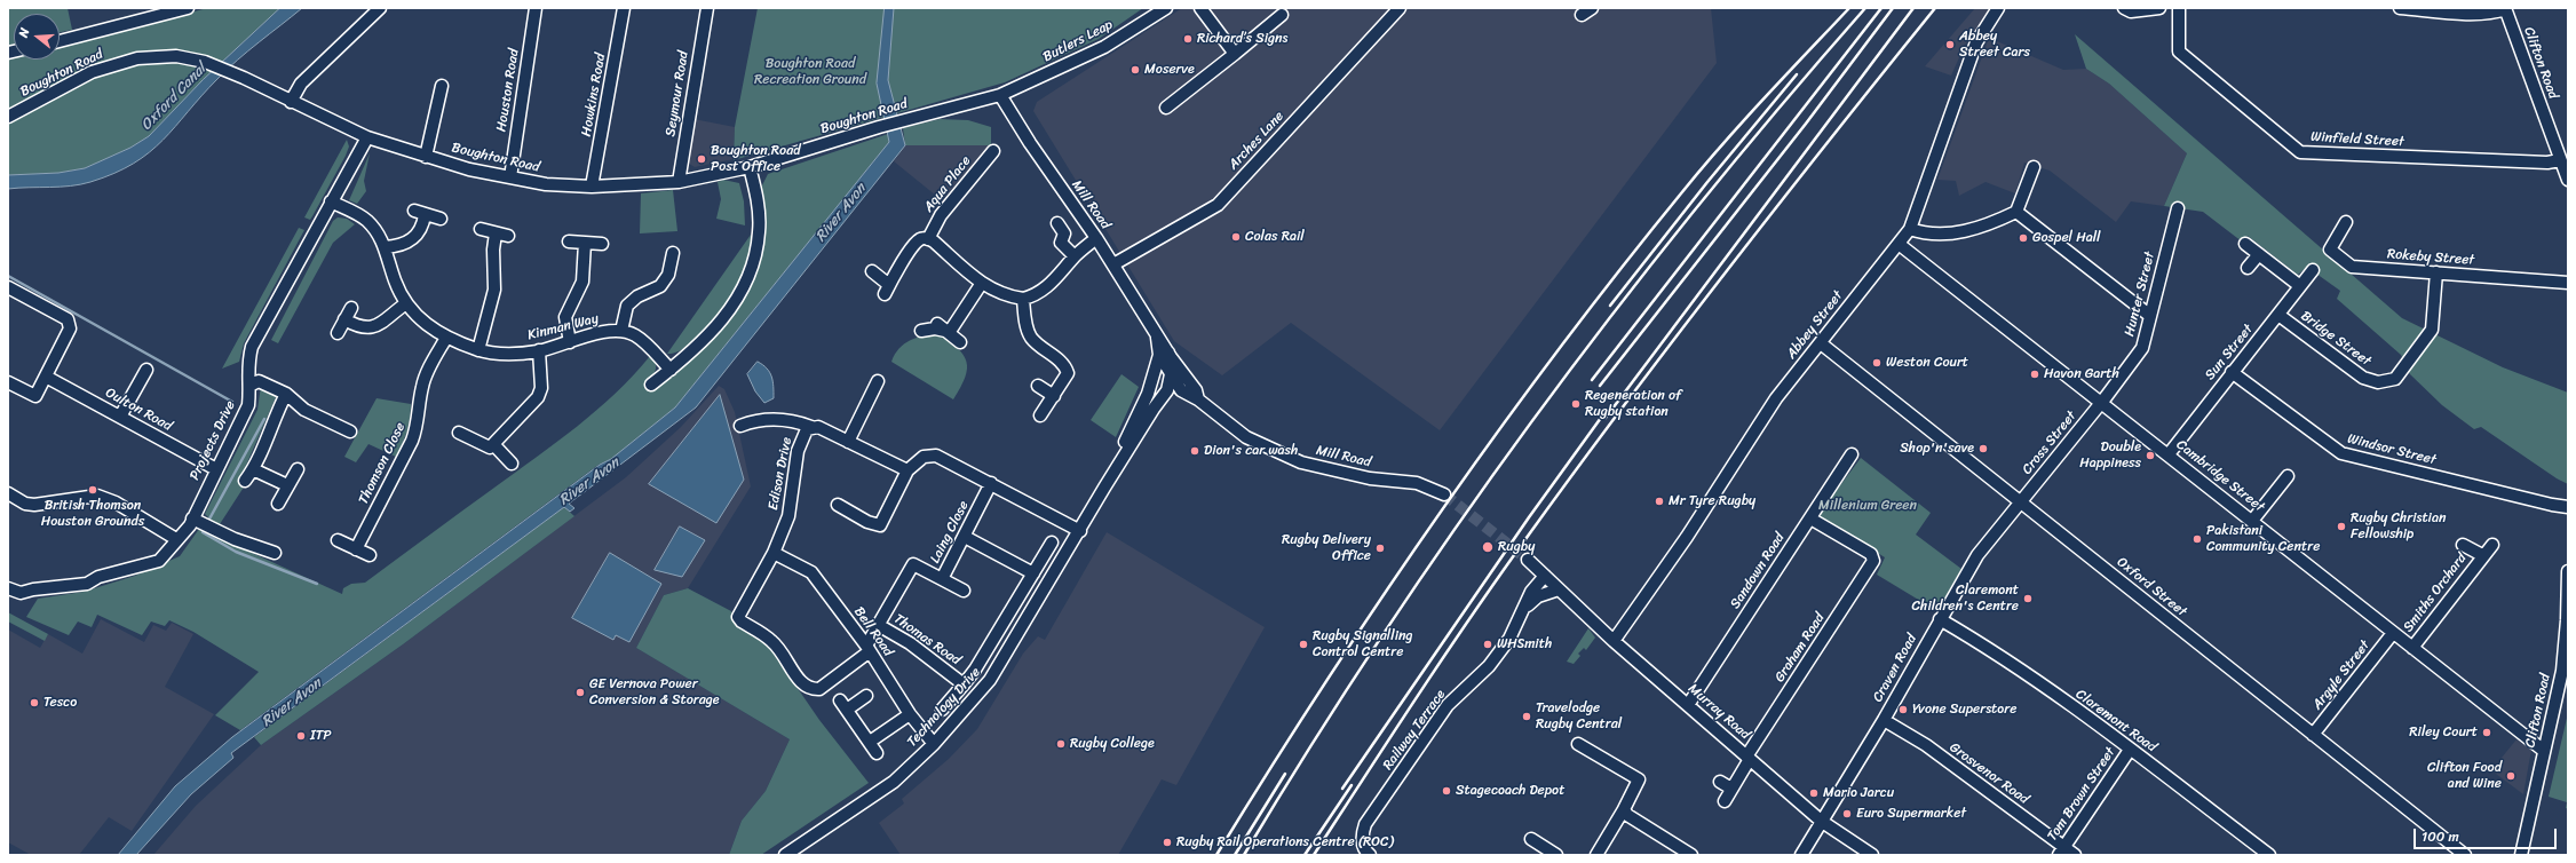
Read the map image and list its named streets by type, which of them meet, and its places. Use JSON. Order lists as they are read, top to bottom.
{
  "streets": {
    "street": [
      "Butlers Leap",
      "Clifton Road",
      "Boughton Road",
      "Houston Road",
      "Seymour Road",
      "Howkins Road",
      "Winfield Street",
      "Arches Lane",
      "Aqua Place",
      "Mill Road",
      "Rokeby Street",
      "Hunter Street",
      "Abbey Street",
      "Kinman Way",
      "Bridge Street",
      "Sun Street",
      "Oulton Road",
      "Projects Drive",
      "Cross Street",
      "Windsor Street",
      "Thomson Close",
      "Edison Drive",
      "Cambridge Street",
      "Laing Close",
      "Sandown Road",
      "Oxford Street",
      "Smiths Orchard",
      "Bell Road",
      "Thomas Road",
      "Graham Road",
      "Craven Road",
      "Argyle Street",
      "Technology Drive",
      "Murray Road",
      "Claremont Road",
      "Railway Terrace",
      "Grosvenor Road",
      "Tom Brown Street"
    ]
  },
  "crossings": [
    ["Butlers Leap", "Boughton Road"],
    ["Butlers Leap", "Mill Road"],
    ["Clifton Road", "Winfield Street"],
    ["Clifton Road", "Cambridge Street"],
    ["Boughton Road", "Houston Road"],
    ["Boughton Road", "Seymour Road"],
    ["Boughton Road", "Howkins Road"],
    ["Boughton Road", "Mill Road"],
    ["Boughton Road", "Projects Drive"],
    ["Arches Lane", "Mill Road"],
    ["Mill Road", "Technology Drive"],
    ["Rokeby Street", "Bridge Street"],
    ["Hunter Street", "Cross Street"],
    ["Hunter Street", "Cambridge Street"],
    ["Abbey Street", "Cambridge Street"],
    ["Abbey Street", "Oxford Street"],
    ["Abbey Street", "Murray Road"],
    ["Kinman Way", "Projects Drive"],
    ["Kinman Way", "Thomson Close"],
    ["Bridge Street", "Sun Street"],
    ["Sun Street", "Windsor Street"],
    ["Sun Street", "Cambridge Street"],
    ["Oulton Road", "Projects Drive"],
    ["Cross Street", "Cambridge Street"],
    ["Cross Street", "Oxford Street"],
    ["Cross Street", "Craven Road"],
    ["Edison Drive", "Laing Close"],
    ["Edison Drive", "Bell Road"],
    ["Cambridge Street", "Smiths Orchard"],
    ["Cambridge Street", "Argyle Street"],
    ["Laing Close", "Bell Road"],
    ["Laing Close", "Thomas Road"],
    ["Sandown Road", "Graham Road"],
    ["Sandown Road", "Murray Road"],
    ["Oxford Street", "Craven Road"],
    ["Oxford Street", "Argyle Street"],
    ["Bell Road", "Technology Drive"],
    ["Graham Road", "Murray Road"],
    ["Craven Road", "Murray Road"],
    ["Craven Road", "Claremont Road"],
    ["Craven Road", "Grosvenor Road"],
    ["Murray Road", "Railway Terrace"],
    ["Claremont Road", "Tom Brown Street"],
    ["Grosvenor Road", "Tom Brown Street"]
  ],
  "water": ["Oxford Canal", "River Avon"],
  "parks": ["Boughton Road Recreation Ground", "Millenium Green"],
  "places": [
    "Richard’s Signs",
    "Abbey Street Cars",
    "Moserve",
    "Boughton Road Post Office",
    "Colas Rail",
    "Gospel Hall",
    "Weston Court",
    "Havon Garth",
    "Regeneration of Rugby station",
    "Shop'n'save",
    "Dion's car wash",
    "Double Happiness",
    "British Thomson Houston Grounds",
    "Mr Tyre Rugby",
    "Rugby Christian Fellowship",
    "Pakistani Community Centre",
    "Rugby",
    "Rugby Delivery Office",
    "Claremont Children's Centre",
    "Rugby Signalling Control Centre",
    "WHSmith",
    "GE Vernova Power Conversion & Storage",
    "Tesco",
    "Yvone Superstore",
    "Travelodge Rugby Central",
    "Riley Court",
    "ITP",
    "Rugby College",
    "Clifton Food and Wine",
    "Stagecoach Depot",
    "Mario Jarcu",
    "Euro Supermarket",
    "Rugby Rail Operations Centre (ROC)"
  ],
  "scale_bar": "100 m",
  "north": "left"
}
